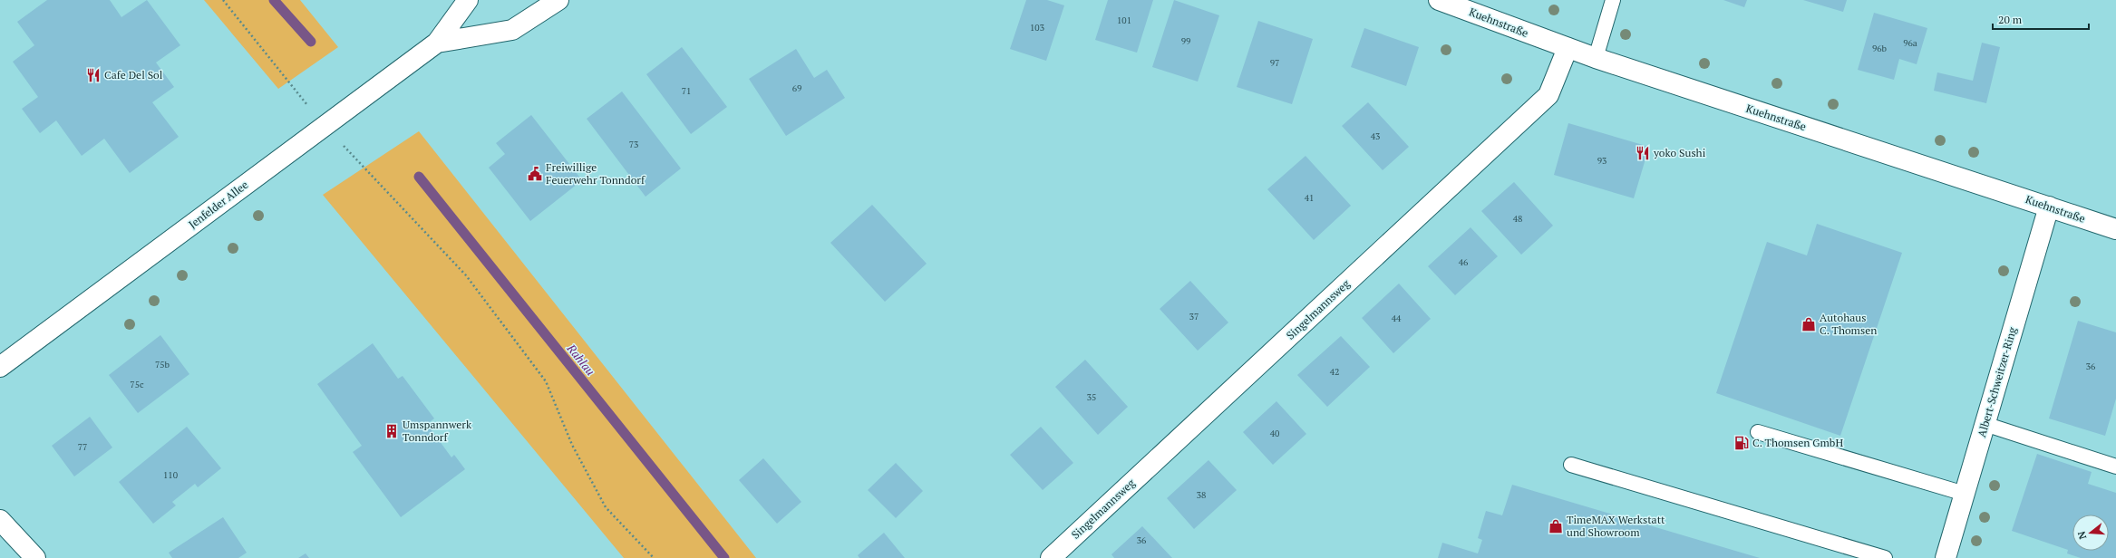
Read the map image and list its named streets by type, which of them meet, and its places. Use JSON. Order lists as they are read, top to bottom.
{
  "streets": {
    "street": [
      "Kuehnstraße",
      "Jenfelder Allee",
      "Singelmannsweg",
      "Albert-Schweitzer-Ring"
    ]
  },
  "crossings": [
    ["Kuehnstraße", "Singelmannsweg"],
    ["Kuehnstraße", "Albert-Schweitzer-Ring"]
  ],
  "water": ["Rahlau"],
  "places": {
    "restaurant": ["Cafe Del Sol", "yoko Sushi"],
    "public building": ["Freiwillige Feuerwehr Tonndorf"],
    "shop": ["Autohaus C. Thomsen", "TimeMAX Werkstatt und Showroom"],
    "building": ["Umspannwerk Tonndorf"],
    "fuel station": ["C. Thomsen GmbH"]
  },
  "house_numbers": [
    "101",
    "103",
    "99",
    "96a",
    "96b",
    "97",
    "69",
    "71",
    "43",
    "73",
    "93",
    "41",
    "48",
    "46",
    "37",
    "44",
    "75b",
    "36",
    "42",
    "75c",
    "35",
    "40",
    "77",
    "110",
    "38",
    "36"
  ],
  "scale_bar": "20 m",
  "north": "left"
}
